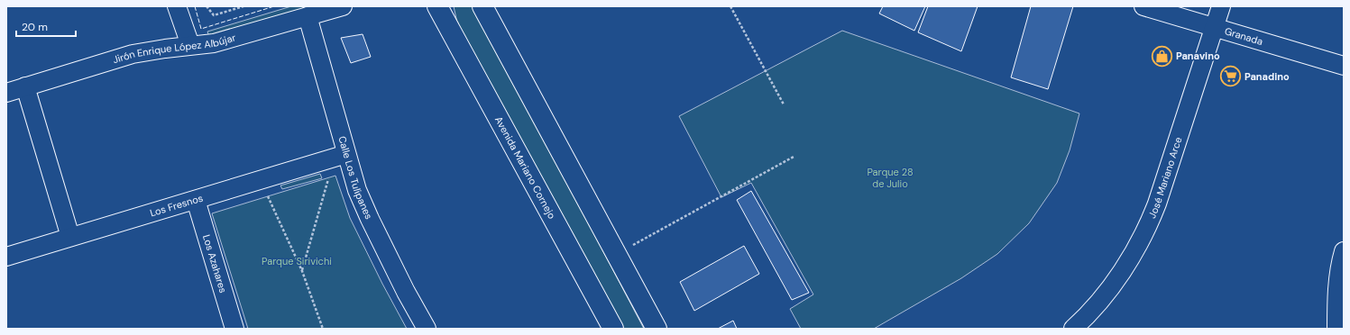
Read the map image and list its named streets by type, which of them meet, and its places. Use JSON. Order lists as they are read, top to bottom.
{
  "streets": {
    "main road": ["Avenida Mariano Cornejo"],
    "street": [
      "Granada",
      "Jirón Enrique López Albújar",
      "Calle Los Tulipanes",
      "José Mariano Arce",
      "Los Fresnos",
      "Los Azahares"
    ]
  },
  "crossings": [
    ["Granada", "José Mariano Arce"],
    ["Jirón Enrique López Albújar", "Calle Los Tulipanes"],
    ["Calle Los Tulipanes", "Los Fresnos"],
    ["Los Fresnos", "Los Azahares"]
  ],
  "parks": ["Parque 28 de Julio", "Parque Sirivichi"],
  "places": {
    "shop": ["Panavino"],
    "supermarket": ["Panadino"]
  },
  "scale_bar": "20 m"
}
